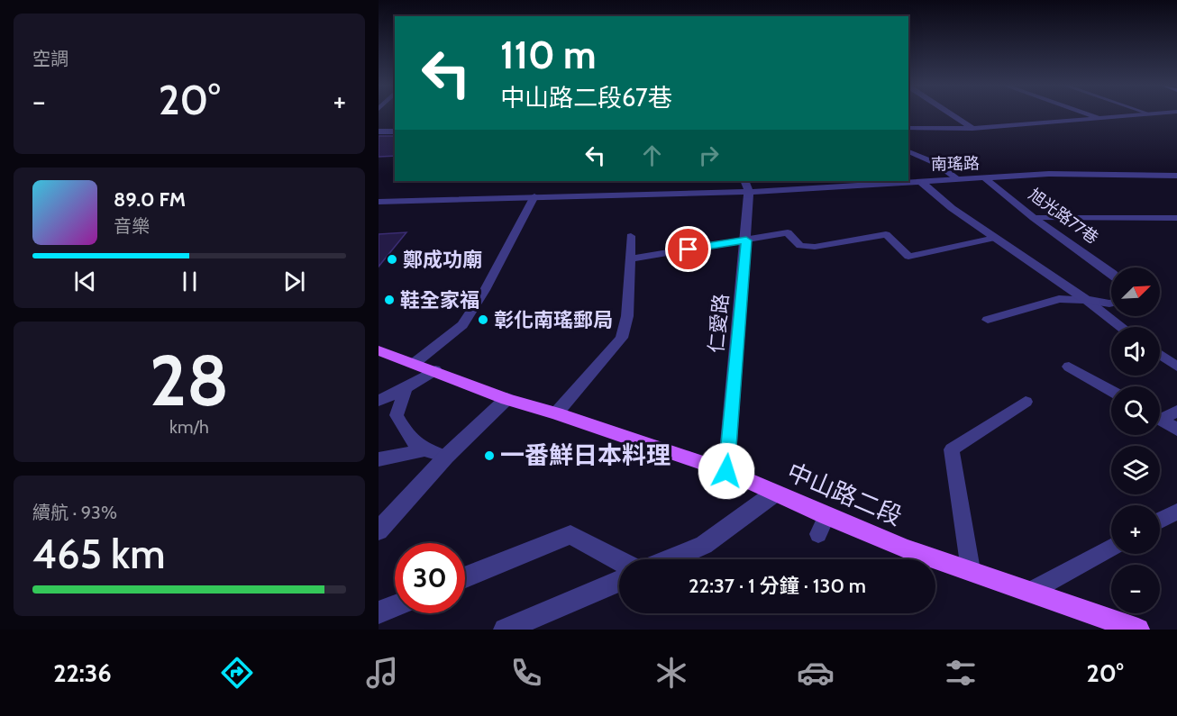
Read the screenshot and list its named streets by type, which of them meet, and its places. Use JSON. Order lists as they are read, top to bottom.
{
  "streets": {
    "main road": ["中山路二段"],
    "street": ["南瑤路", "旭光路77巷", "仁愛路"]
  },
  "crossings": [
    ["南瑤路", "旭光路77巷"],
    ["南瑤路", "仁愛路"],
    ["仁愛路", "中山路二段"]
  ],
  "places": [
    "鄭成功廟",
    "鞋全家福",
    "彰化南瑤郵局",
    "一番鮮日本料理"
  ],
  "north": "top right",
  "page": {
    "tile": [
      "空調",
      ["28", "km/h"],
      ["續航 · 93%", "465 km"]
    ],
    "turn": ["110 m", "中山路二段67巷"],
    "heat": ["−", "20°", "+"],
    "song": ["89.0 FM", "音樂"],
    "map_buttons": ["+", "−"],
    "limit": "30",
    "trip": "22:37 · 1 分鐘 · 130 m",
    "tabs": ["22:36", "20°"]
  }
}
